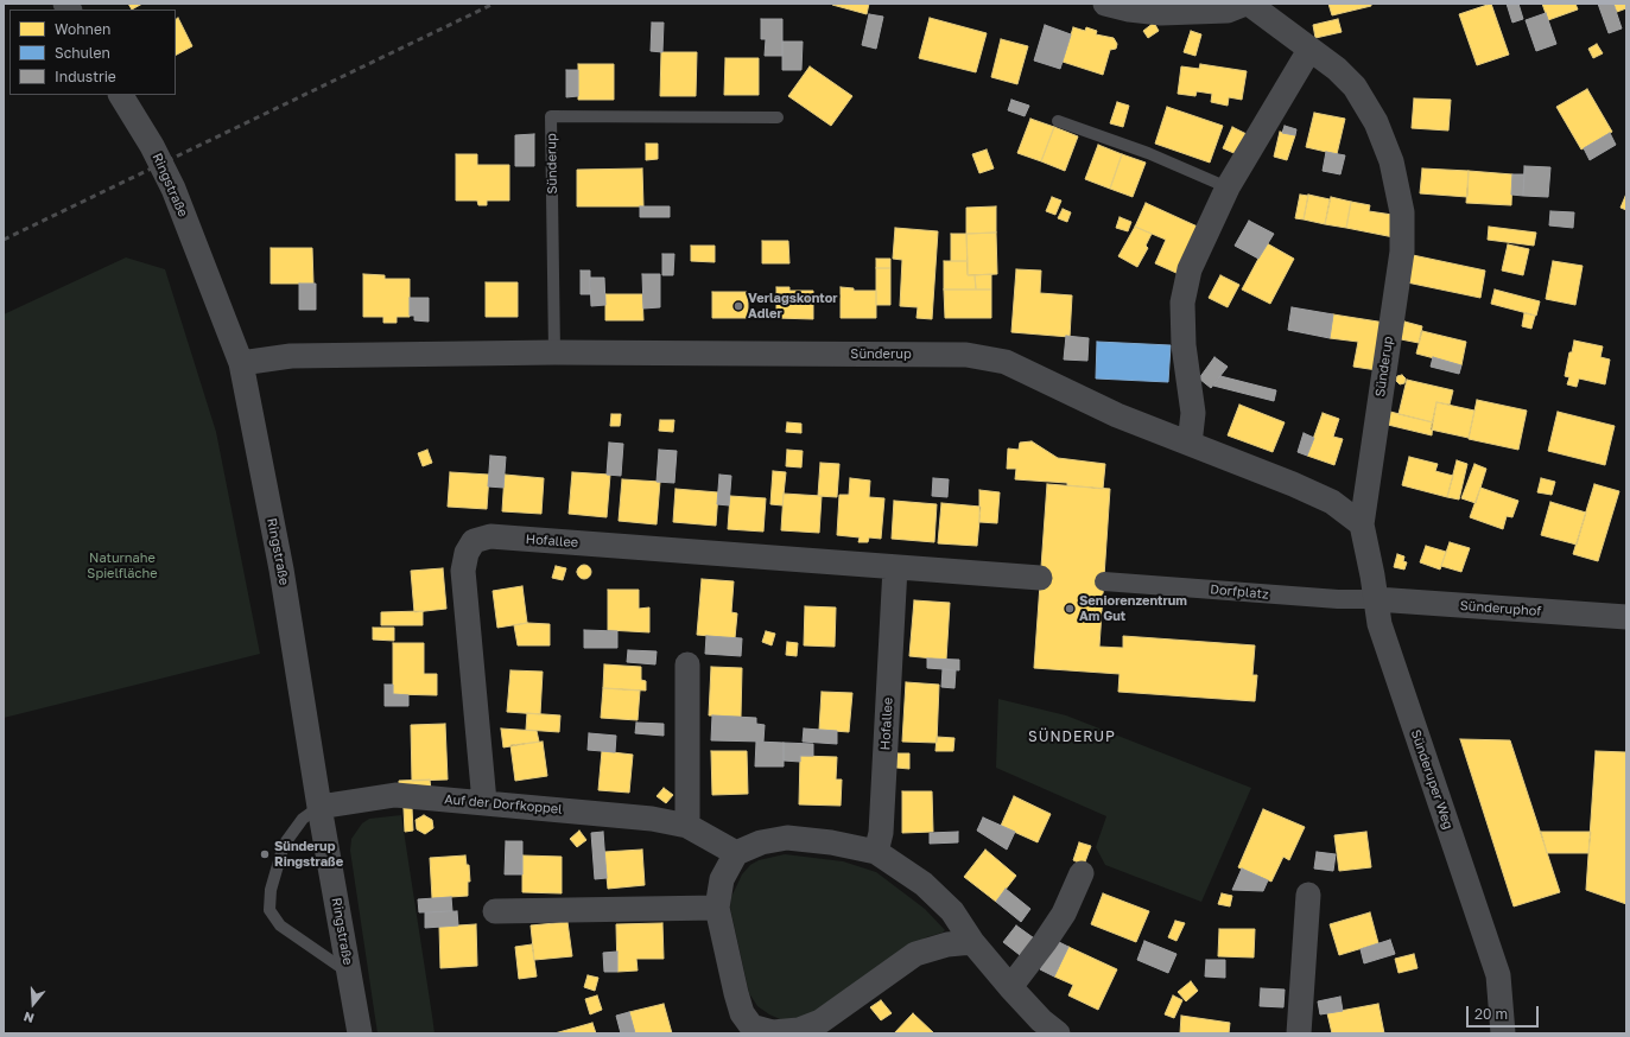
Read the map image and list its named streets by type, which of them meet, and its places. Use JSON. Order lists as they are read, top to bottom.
{
  "streets": {
    "street": [
      "Sünderup",
      "Ringstraße",
      "Hofallee",
      "Dorfplatz",
      "Sünderuphof",
      "Sünderuper Weg",
      "Auf der Dorfkoppel"
    ]
  },
  "crossings": [
    ["Sünderup", "Ringstraße"],
    ["Sünderup", "Sünderuper Weg"],
    ["Ringstraße", "Auf der Dorfkoppel"],
    ["Hofallee", "Auf der Dorfkoppel"],
    ["Dorfplatz", "Sünderuphof"],
    ["Dorfplatz", "Sünderuper Weg"],
    ["Sünderuphof", "Sünderuper Weg"]
  ],
  "districts": ["SÜNDERUP"],
  "parks": ["Naturnahe Spielfläche"],
  "places": ["Verlagskontor Adler", "Seniorenzentrum Am Gut", "Sünderup Ringstraße"],
  "legend": ["Wohnen", "Schulen", "Industrie"],
  "scale_bar": "20 m",
  "north": "bottom"
}
